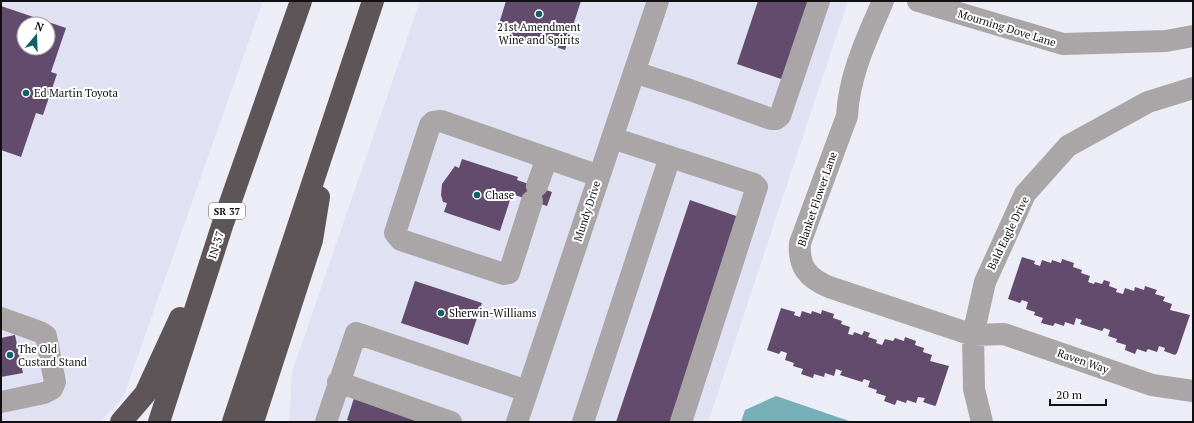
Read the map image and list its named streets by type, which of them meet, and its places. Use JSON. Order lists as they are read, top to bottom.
{
  "streets": {
    "highway": ["SR 37", "IN-37"],
    "street": [
      "Mourning Dove Lane",
      "Blanket Flower Lane",
      "Mundy Drive",
      "Bald Eagle Drive",
      "Raven Way"
    ]
  },
  "crossings": [
    ["Blanket Flower Lane", "Bald Eagle Drive"],
    ["Blanket Flower Lane", "Raven Way"],
    ["Bald Eagle Drive", "Raven Way"]
  ],
  "places": [
    "21st Amendment Wine and Spirits",
    "Ed Martin Toyota",
    "Chase",
    "Sherwin-Williams",
    "The Old Custard Stand"
  ],
  "scale_bar": "20 m",
  "north": "top"
}
